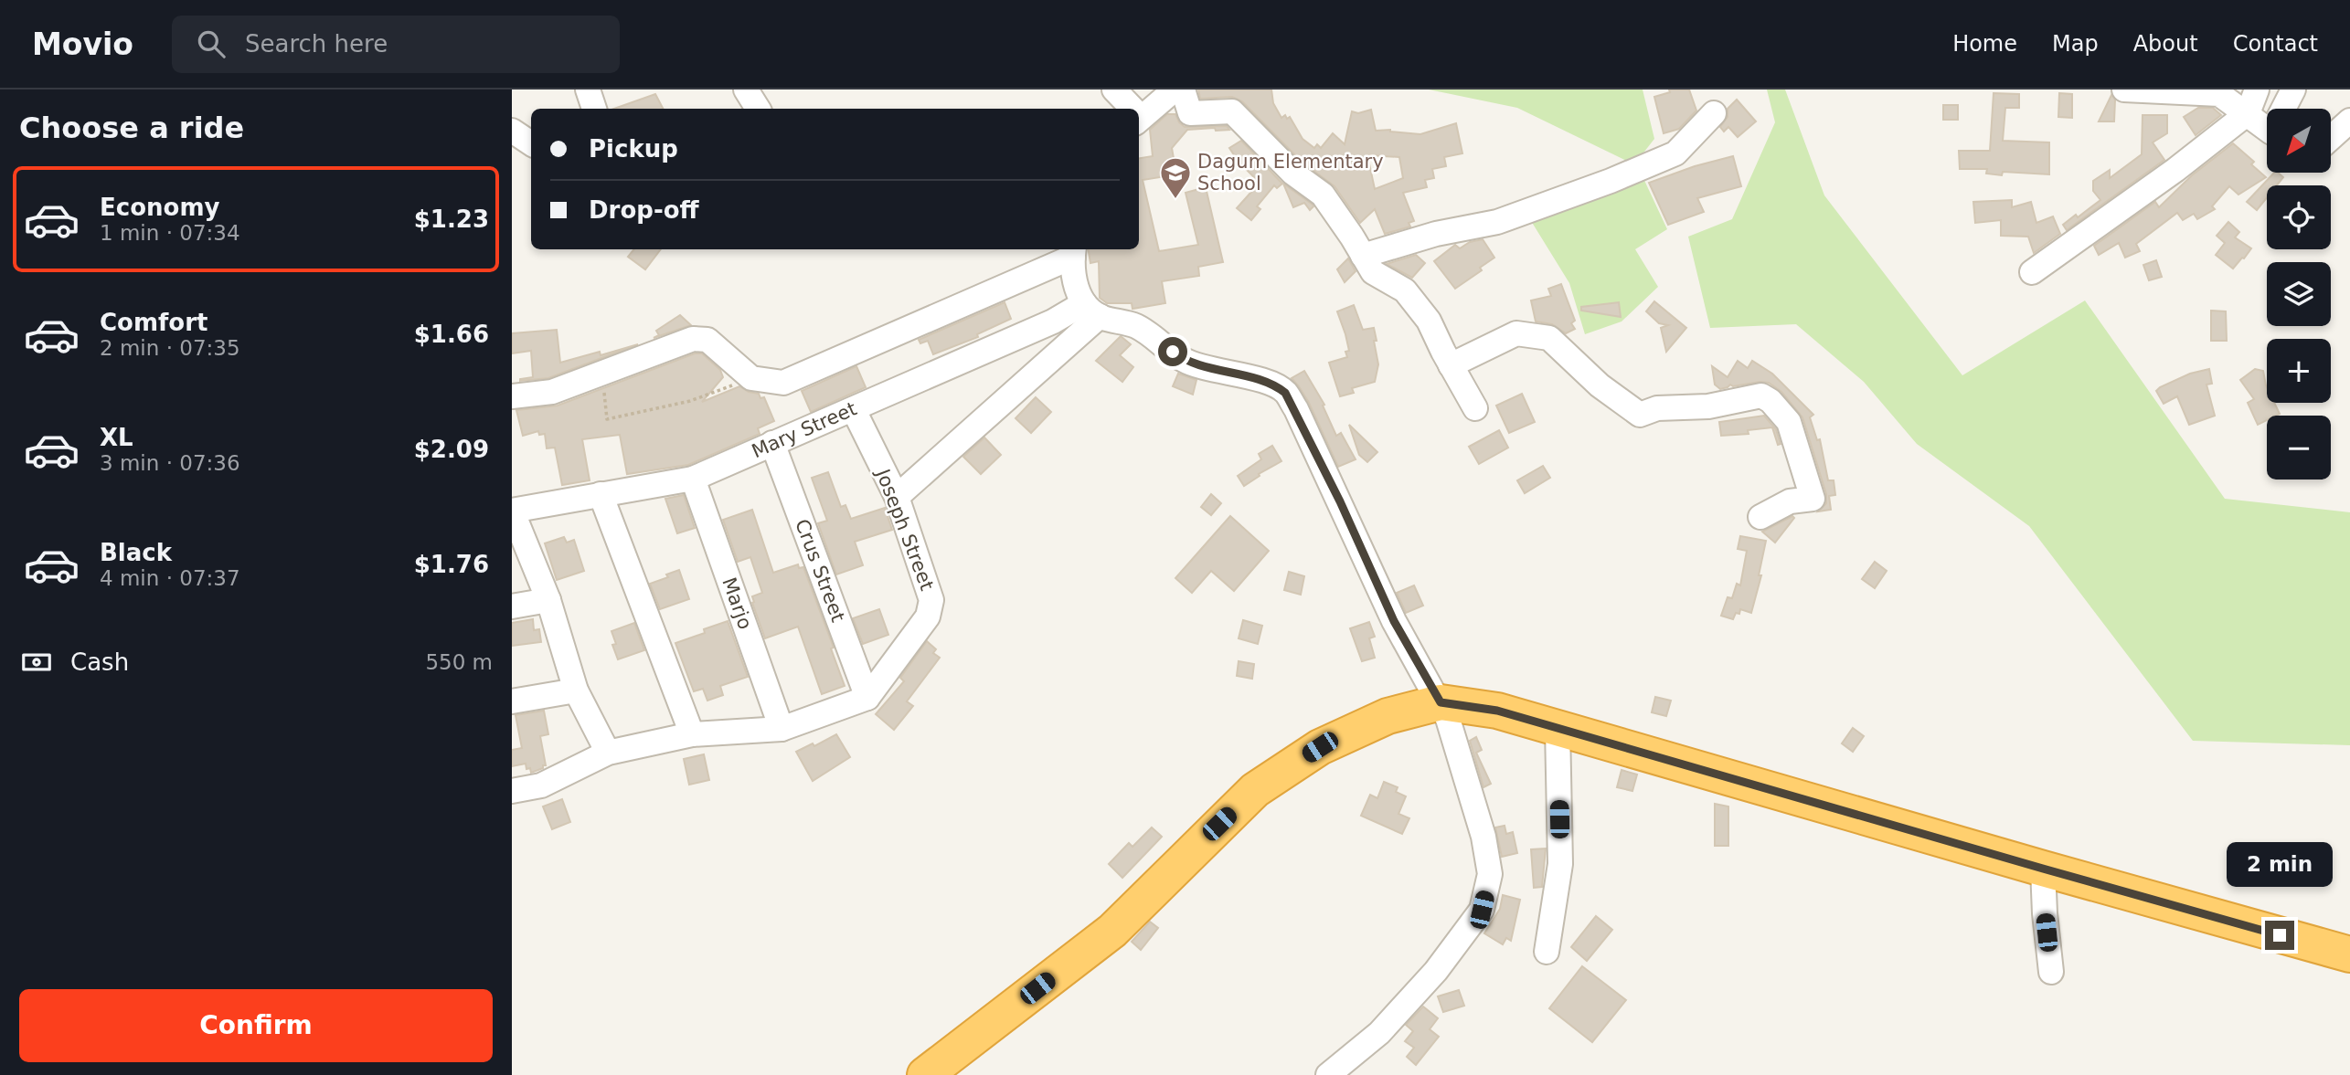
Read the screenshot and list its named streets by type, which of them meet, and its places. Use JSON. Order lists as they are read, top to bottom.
{
  "streets": {
    "street": [
      "Mary Street",
      "Joseph Street",
      "Crus Street",
      "Marjo"
    ]
  },
  "crossings": [
    ["Mary Street", "Joseph Street"],
    ["Mary Street", "Crus Street"],
    ["Mary Street", "Marjo"],
    ["Joseph Street", "Crus Street"]
  ],
  "places": {
    "school or university": ["Dagum Elementary School"]
  },
  "north": "bottom left",
  "page": {
    "header": "Movio",
    "search": "Search here",
    "nav": [
      "Home",
      "Map",
      "About",
      "Contact"
    ],
    "heading": "Choose a ride",
    "map_buttons": ["+", "−"],
    "banner": ["Pickup", "Drop-off"],
    "list": [
      {
        "name": "Economy",
        "note": "1 min · 07:34",
        "value": "$1.23"
      },
      {
        "name": "Comfort",
        "note": "2 min · 07:35",
        "value": "$1.66"
      },
      {
        "name": "XL",
        "note": "3 min · 07:36",
        "value": "$2.09"
      },
      {
        "name": "Black",
        "note": "4 min · 07:37",
        "value": "$1.76"
      }
    ],
    "pay": ["Cash", "550 m"],
    "bubble": "2 min",
    "buttons": "Confirm"
  }
}
